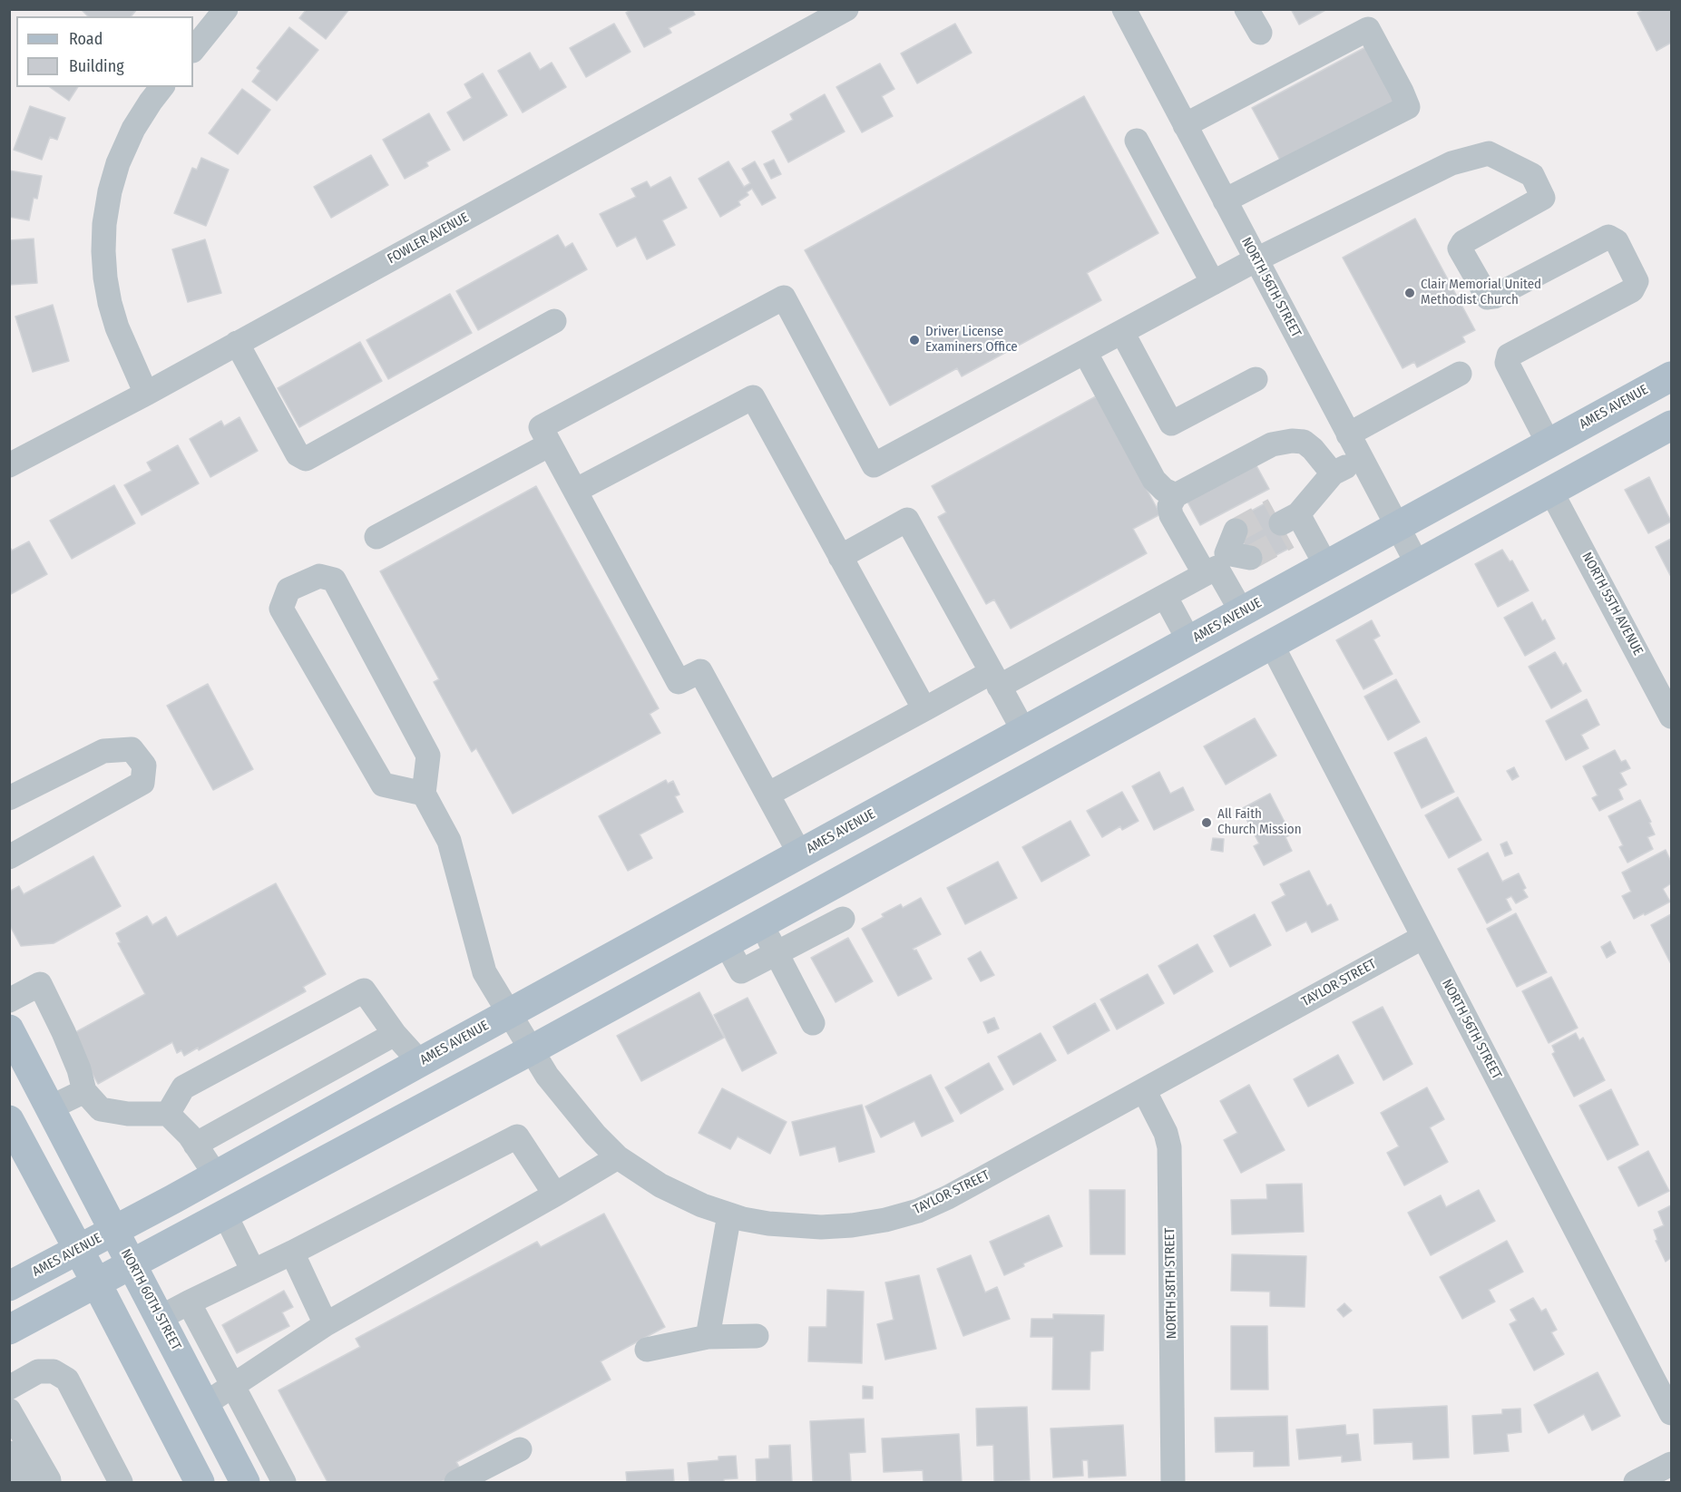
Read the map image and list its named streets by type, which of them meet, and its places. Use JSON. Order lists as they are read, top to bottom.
{
  "streets": {
    "main road": ["AMES AVENUE", "NORTH 60TH STREET"],
    "street": [
      "FOWLER AVENUE",
      "NORTH 56TH STREET",
      "NORTH 55TH AVENUE",
      "TAYLOR STREET",
      "NORTH 58TH STREET"
    ]
  },
  "crossings": [
    ["NORTH 56TH STREET", "AMES AVENUE"],
    ["NORTH 56TH STREET", "TAYLOR STREET"],
    ["AMES AVENUE", "TAYLOR STREET"],
    ["AMES AVENUE", "NORTH 60TH STREET"],
    ["TAYLOR STREET", "NORTH 58TH STREET"]
  ],
  "places": ["Clair Memorial United Methodist Church", "Driver License Examiners Office", "All Faith Church Mission"],
  "legend": ["Road", "Building"]
}
